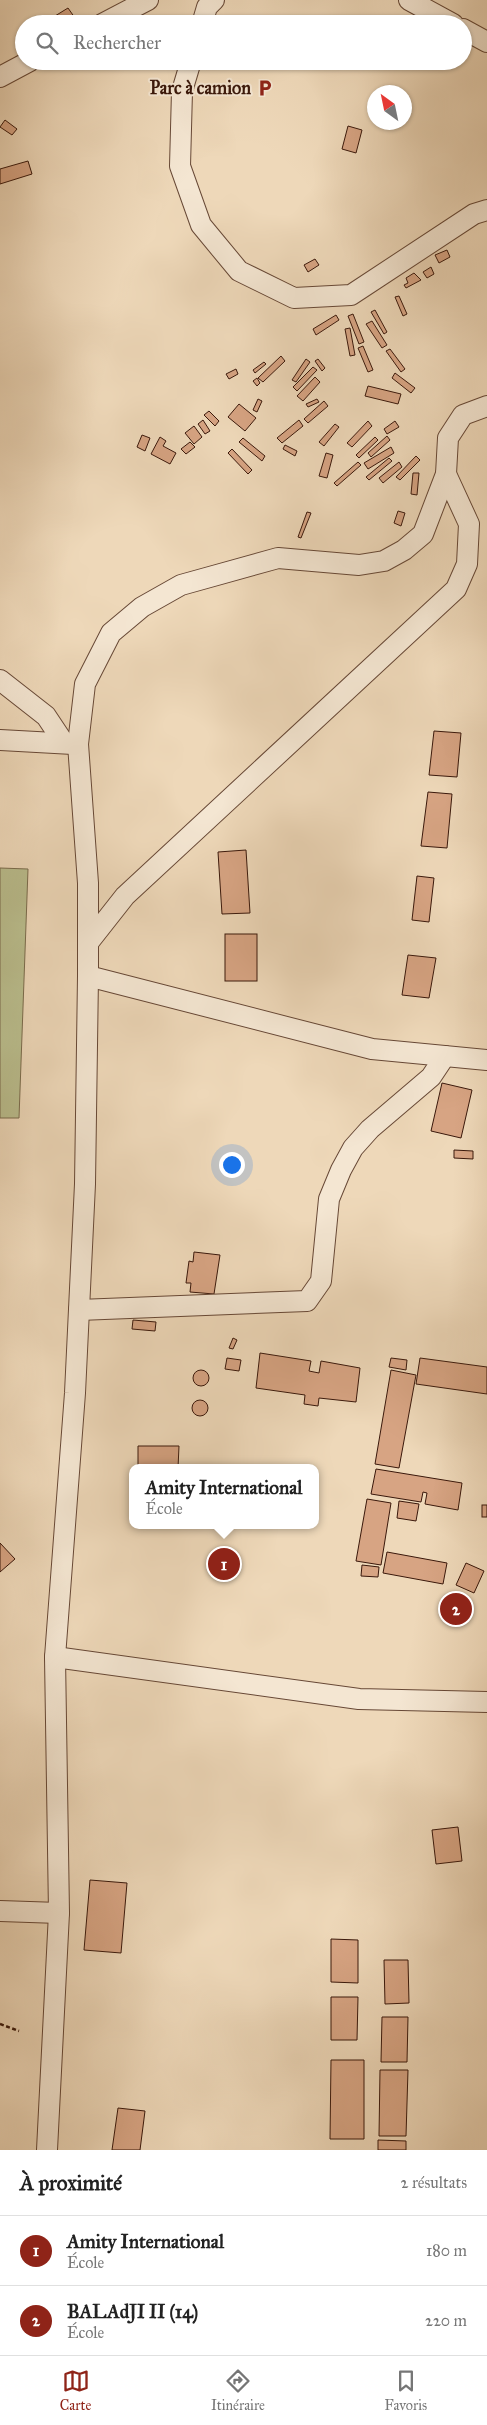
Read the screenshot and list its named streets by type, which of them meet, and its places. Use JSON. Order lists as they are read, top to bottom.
{
  "places": {
    "parking": ["Parc à camion"]
  },
  "north": "top left",
  "page": {
    "search": "Rechercher",
    "popup": ["Amity International", "École"],
    "pins": ["1", "2"],
    "heading": ["À proximité", "2 résultats"],
    "list": [
      {
        "mark": "1",
        "name": "Amity International",
        "note": "École",
        "value": "180 m"
      },
      {
        "mark": "2",
        "name": "BALAdJI II (14)",
        "note": "École",
        "value": "220 m"
      }
    ],
    "nav": ["Carte", "Itinéraire", "Favoris"]
  }
}
